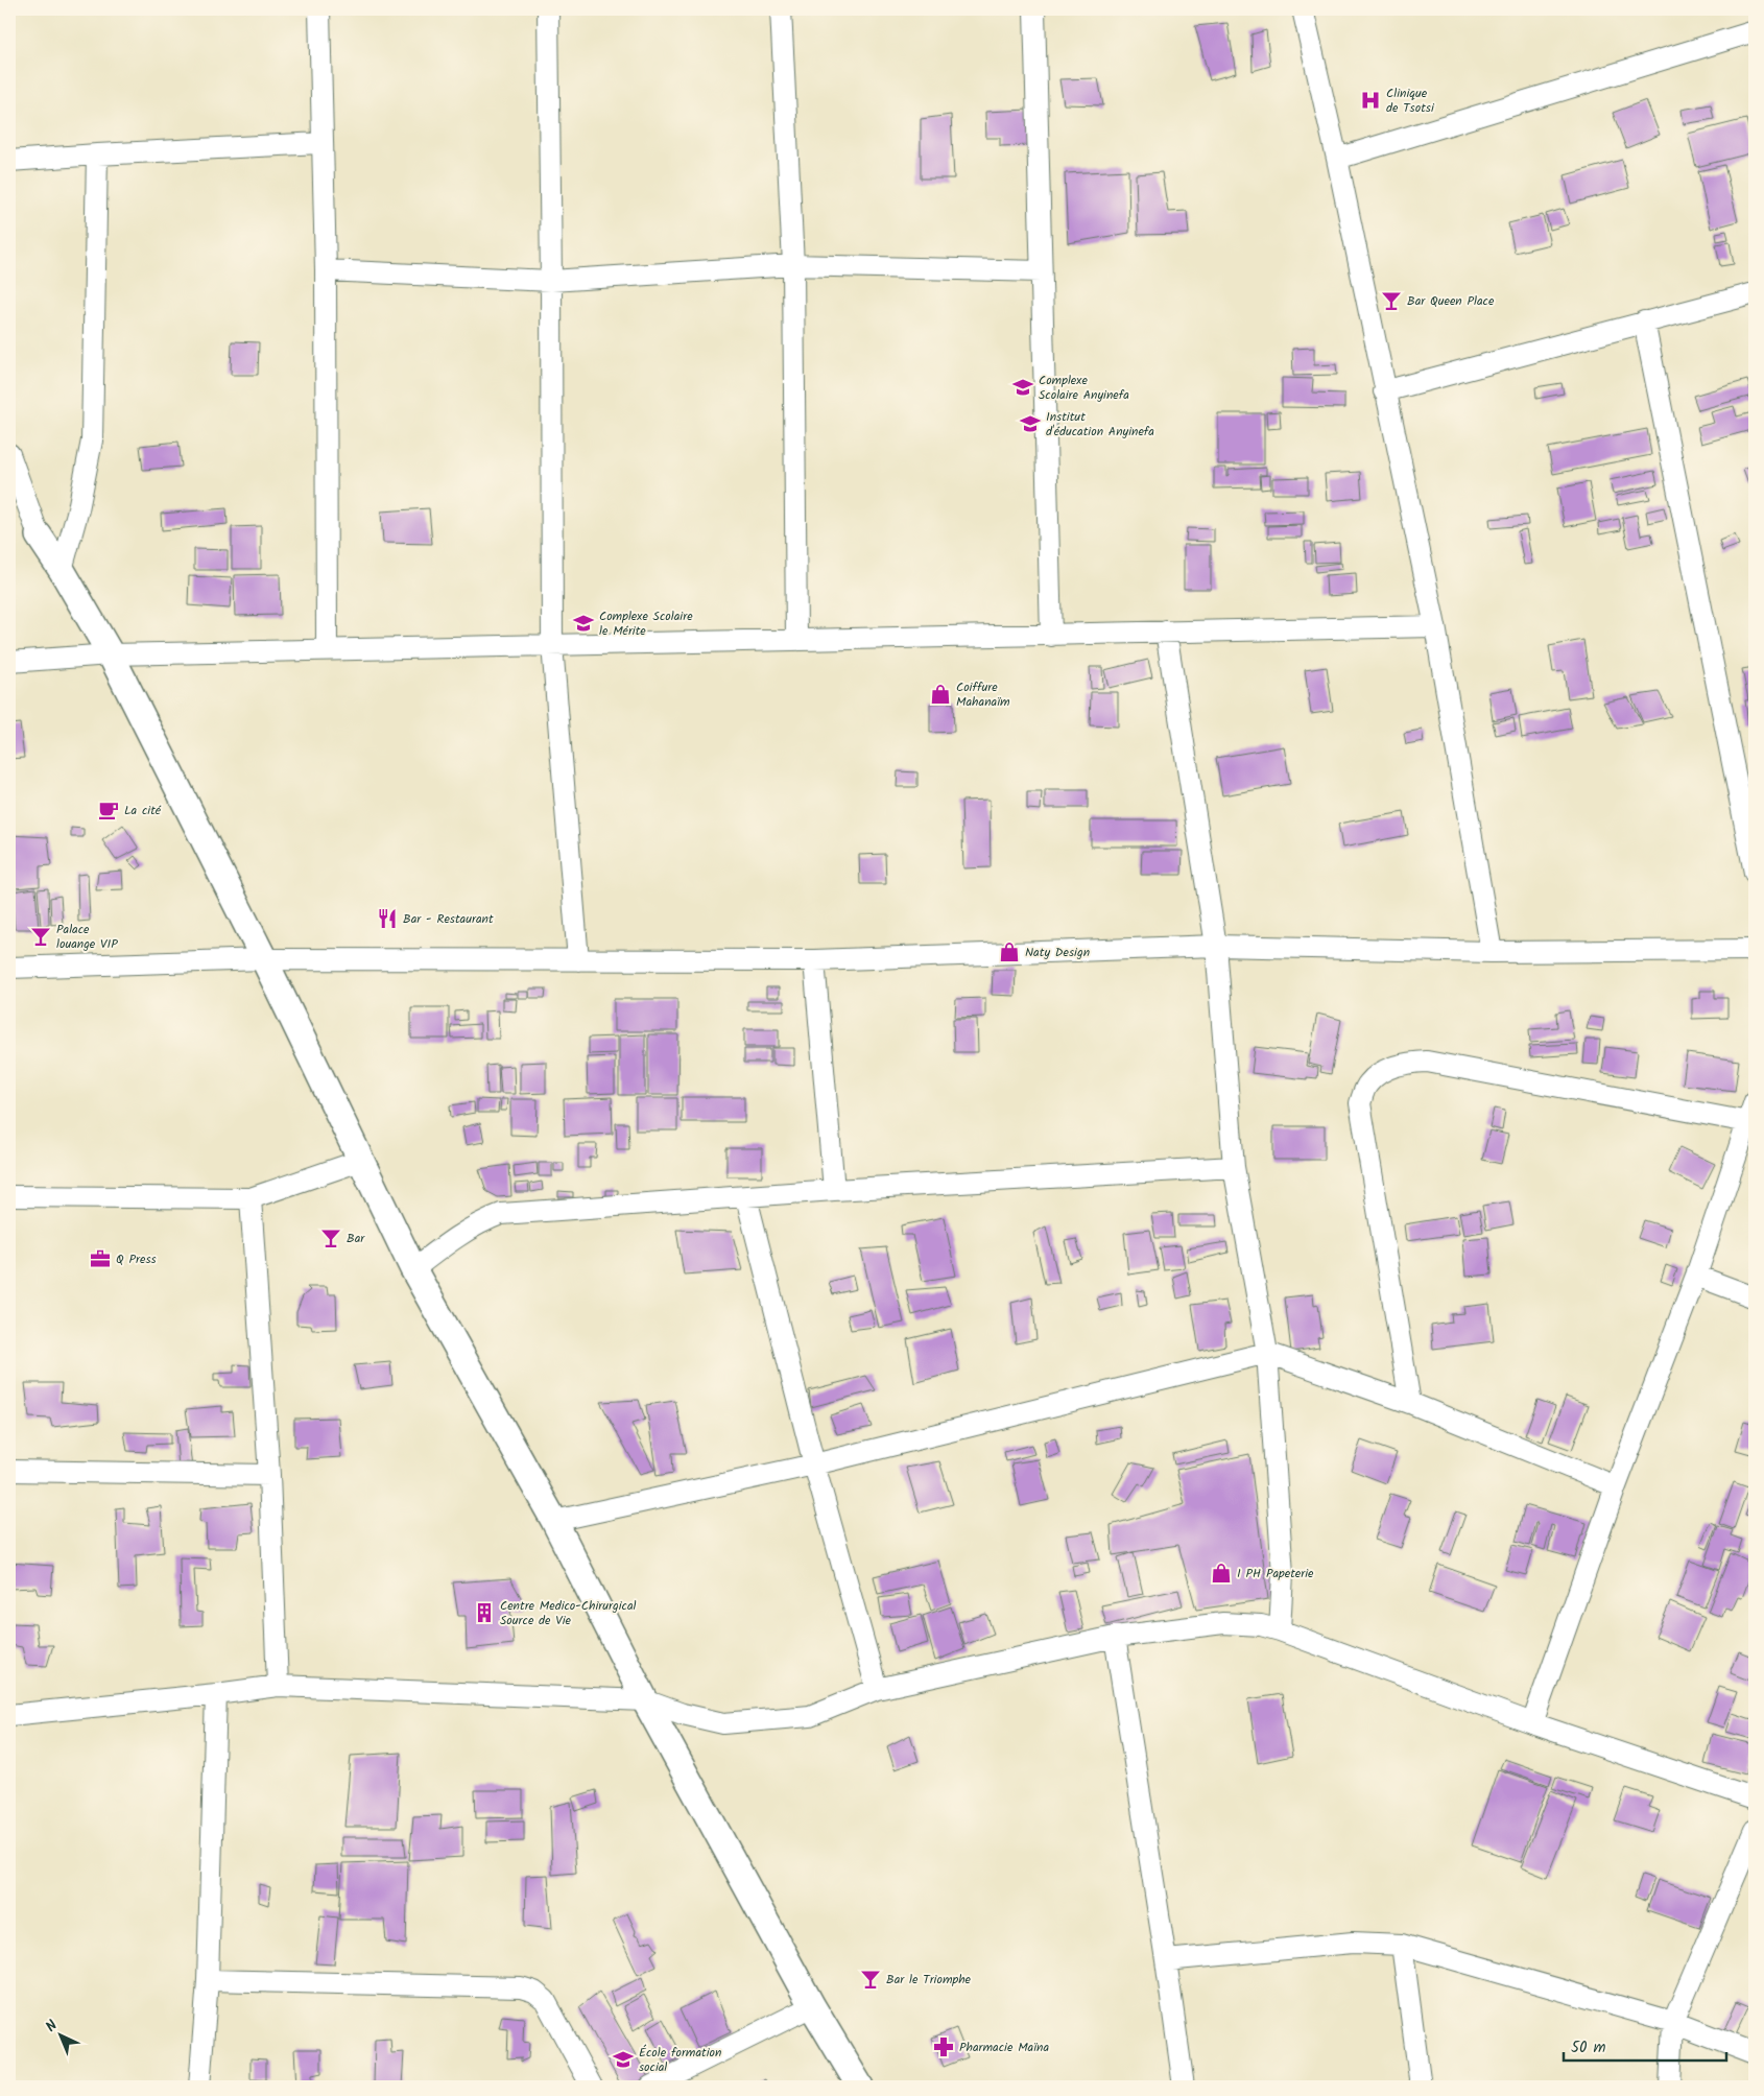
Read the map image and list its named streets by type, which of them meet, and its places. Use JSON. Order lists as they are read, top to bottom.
{
  "places": {
    "hospital": ["Clinique de Tsotsi"],
    "bar": [
      "Bar Queen Place",
      "Palace louange VIP",
      "Bar",
      "Bar le Triomphe"
    ],
    "school or university": [
      "Complexe Scolaire Anyinefa",
      "Institut d'éducation Anyinefa",
      "Complexe Scolaire le Mérite",
      "École formation social"
    ],
    "shop": ["Coiffure Mahanaïm", "Naty Design", "I PH Papeterie"],
    "cafe": ["La cité"],
    "restaurant": ["Bar - Restaurant"],
    "office": ["Q Press"],
    "building": ["Centre Medico-Chirurgical Source de Vie"],
    "pharmacy": ["Pharmacie Maïna"]
  },
  "scale_bar": "50 m",
  "north": "top left"
}
